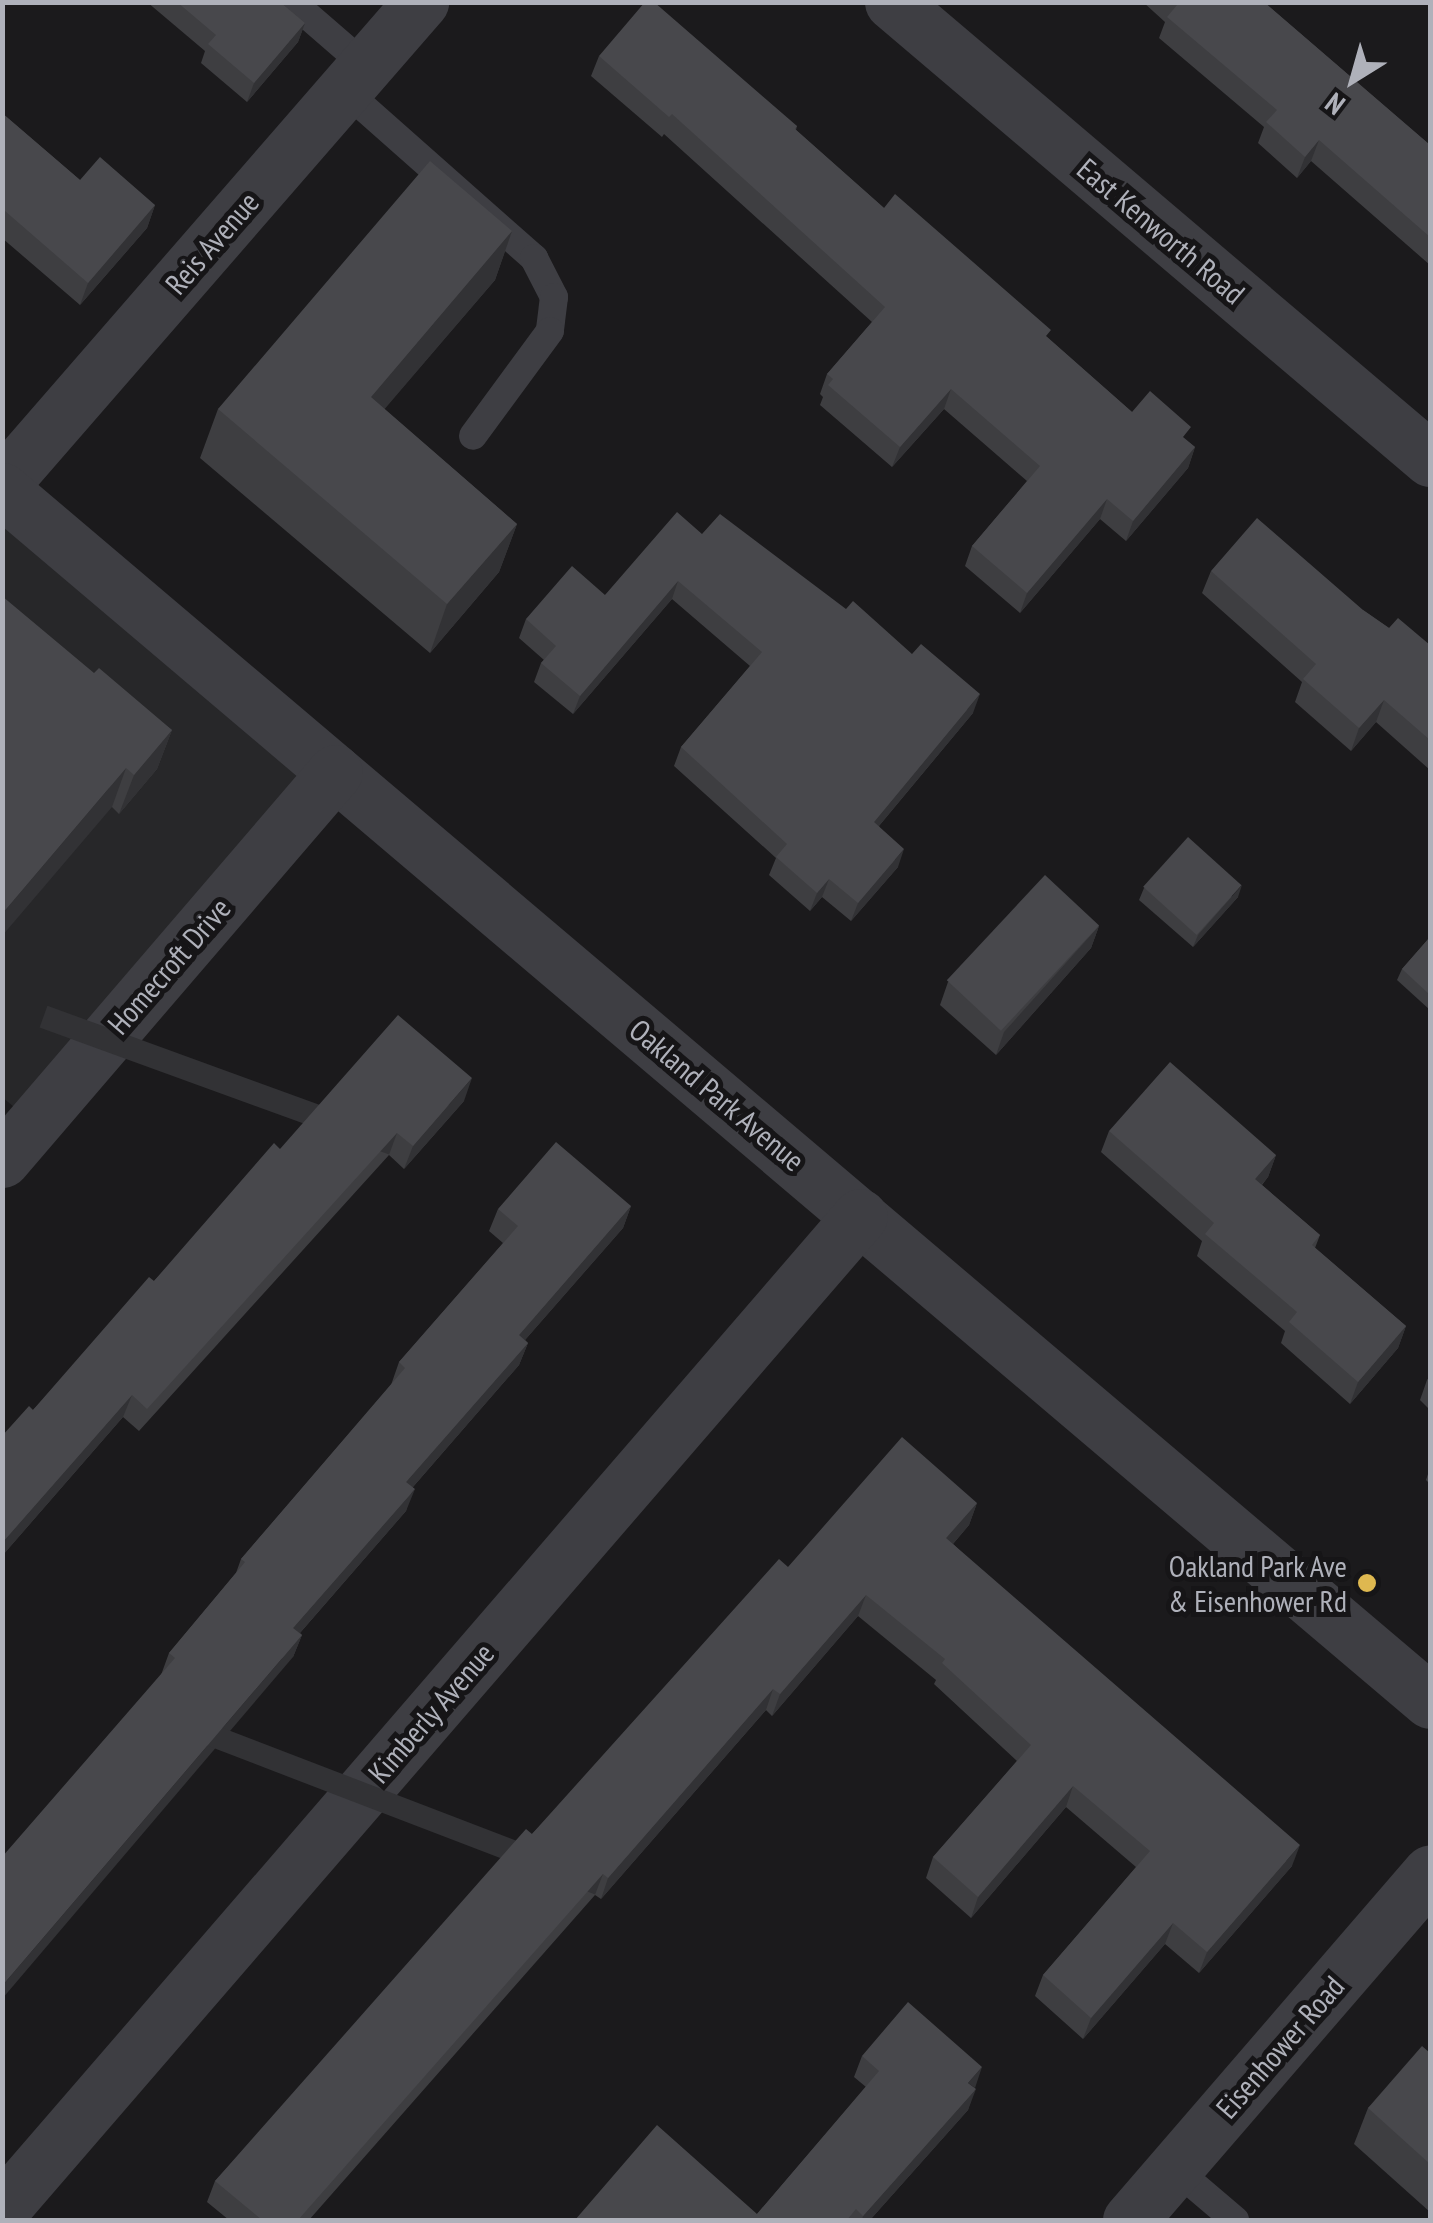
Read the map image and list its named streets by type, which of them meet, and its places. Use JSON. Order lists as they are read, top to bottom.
{
  "streets": {
    "street": [
      "East Kenworth Road",
      "Reis Avenue",
      "Homecroft Drive",
      "Oakland Park Avenue",
      "Kimberly Avenue",
      "Eisenhower Road"
    ]
  },
  "crossings": [
    ["Reis Avenue", "Oakland Park Avenue"],
    ["Homecroft Drive", "Oakland Park Avenue"],
    ["Oakland Park Avenue", "Kimberly Avenue"]
  ],
  "places": ["Oakland Park Ave & Eisenhower Rd"],
  "north": "bottom left"
}
